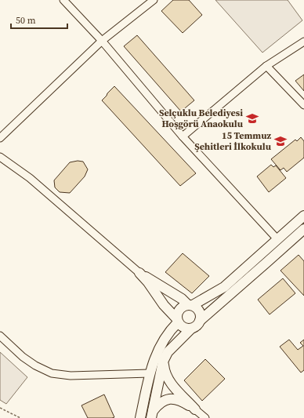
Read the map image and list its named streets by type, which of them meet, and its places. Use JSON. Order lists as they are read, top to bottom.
{
  "places": {
    "school or university": ["Selçuklu Belediyesi Hoşgörü Anaokulu", "15 Temmuz Şehitleri İlkokulu"]
  },
  "scale_bar": "50 m"
}
